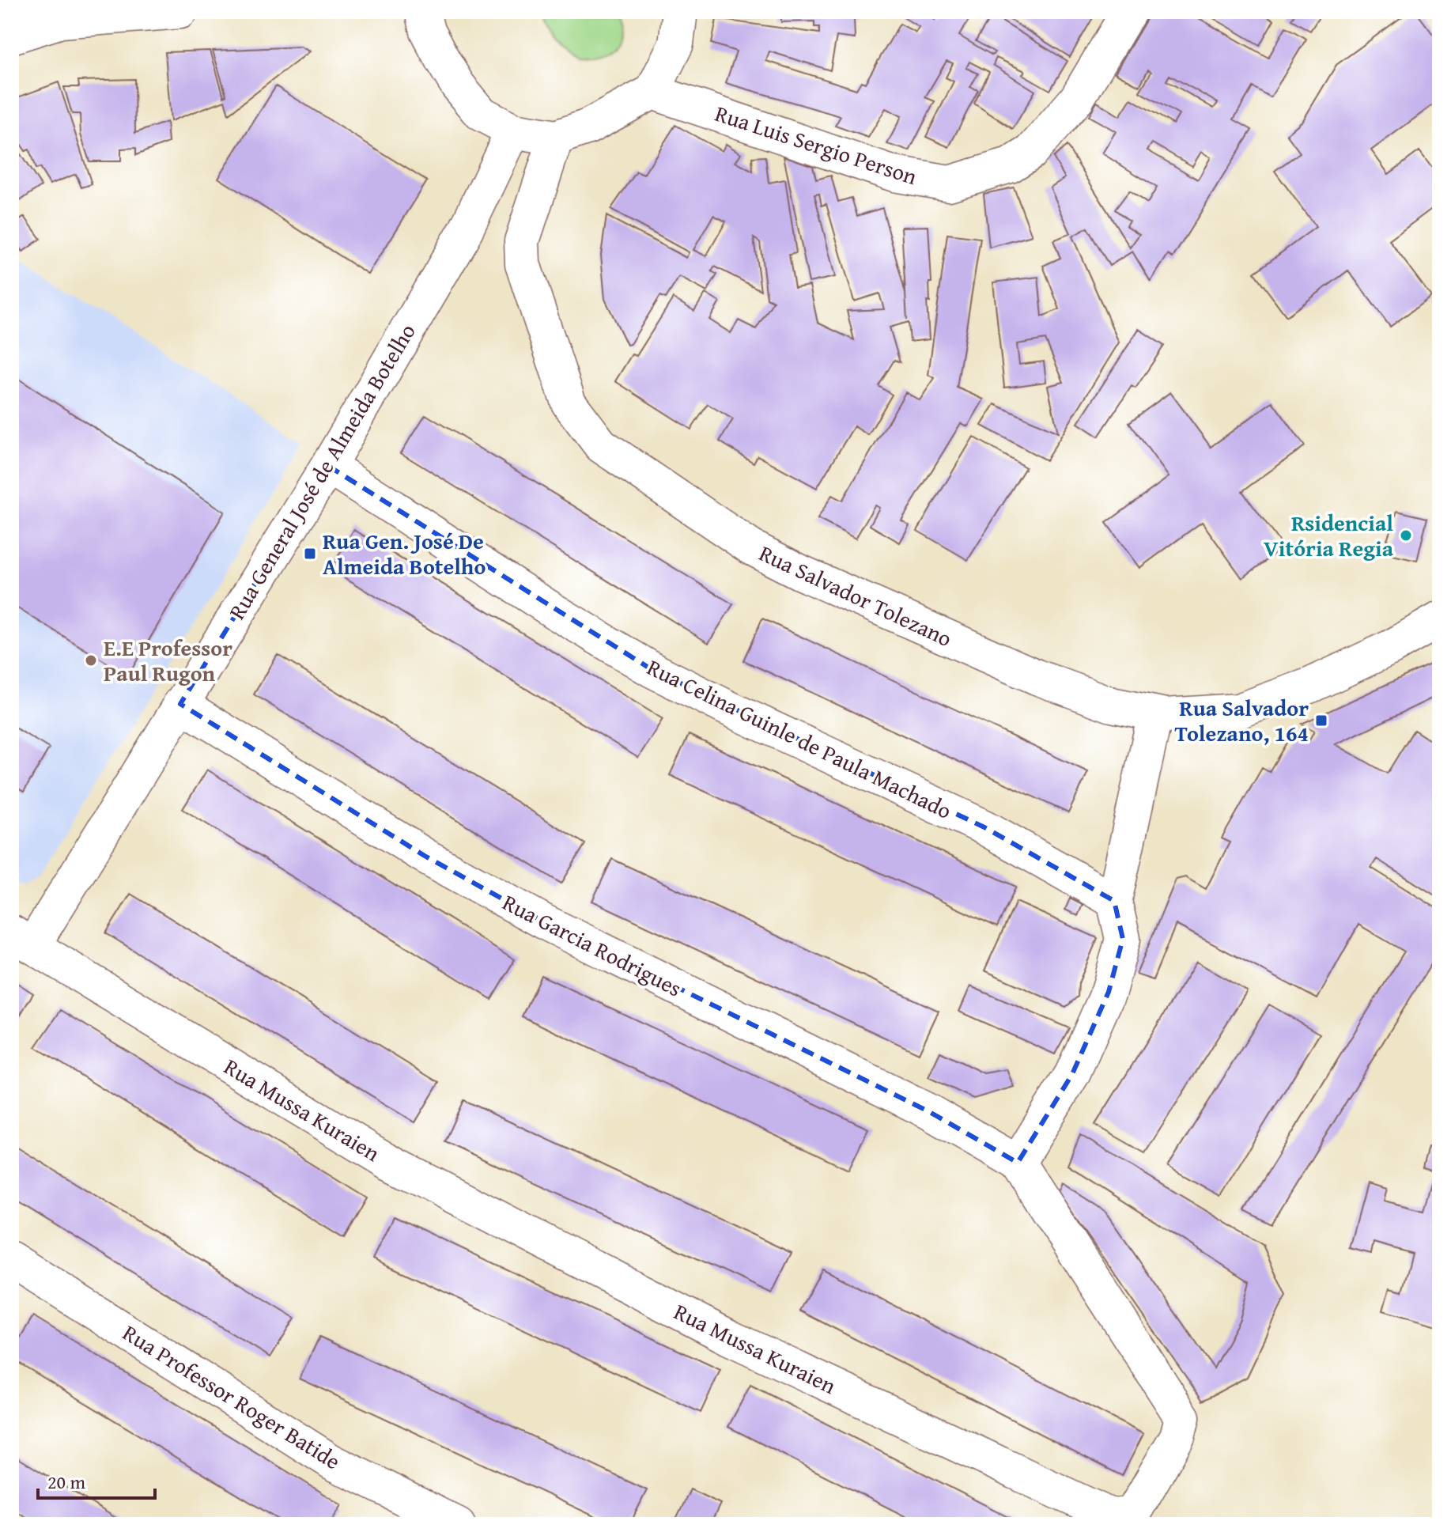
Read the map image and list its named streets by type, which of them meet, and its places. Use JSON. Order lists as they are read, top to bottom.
{
  "streets": {
    "street": [
      "Rua Luis Sergio Person",
      "Rua General José de Almeida Botelho",
      "Rua Salvador Tolezano",
      "Rua Celina Guinle de Paula Machado",
      "Rua Garcia Rodrigues",
      "Rua Mussa Kuraien",
      "Rua Professor Roger Batide"
    ]
  },
  "crossings": [
    ["Rua General José de Almeida Botelho", "Rua Celina Guinle de Paula Machado"],
    ["Rua General José de Almeida Botelho", "Rua Garcia Rodrigues"],
    ["Rua General José de Almeida Botelho", "Rua Mussa Kuraien"],
    ["Rua Garcia Rodrigues", "Rua Mussa Kuraien"]
  ],
  "places": {
    "other": ["Rsidencial Vitória Regia", "E.E Professor Paul Rugon"],
    "transit": ["Rua Gen. José De Almeida Botelho", "Rua Salvador Tolezano, 164"]
  },
  "scale_bar": "20 m"
}
